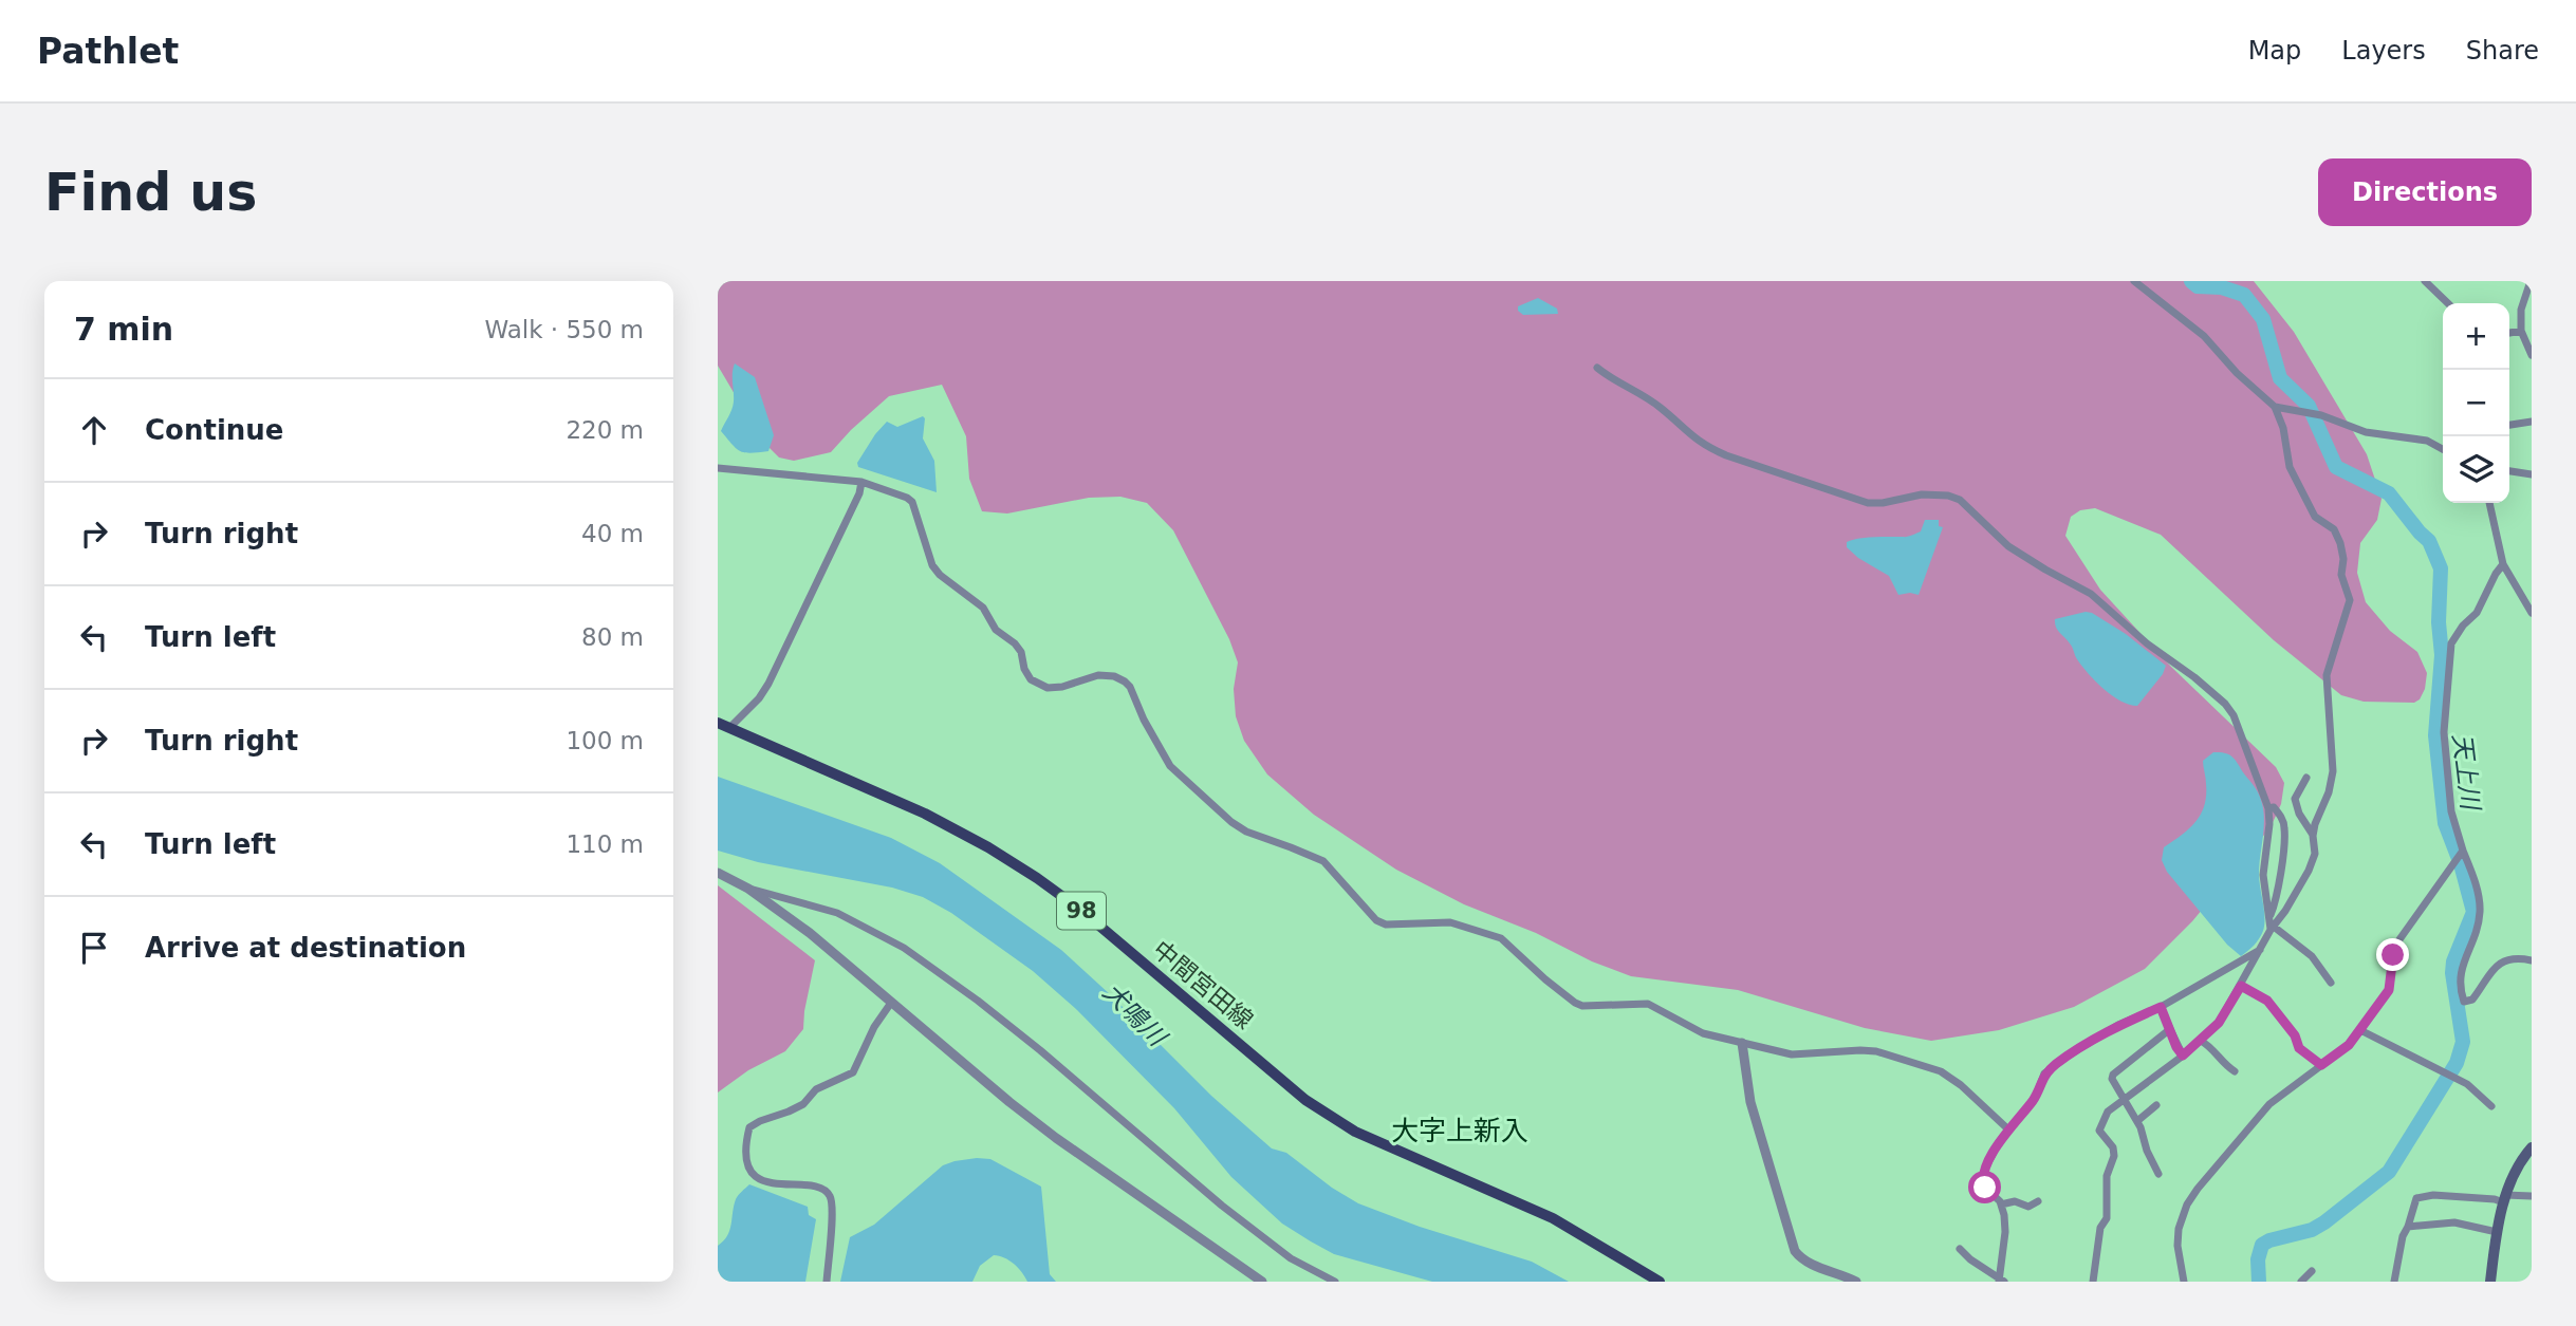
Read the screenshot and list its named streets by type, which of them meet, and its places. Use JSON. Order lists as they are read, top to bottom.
{
  "streets": {
    "main road": ["98", "中間宮田線"]
  },
  "districts": ["大字上新入"],
  "water": ["天上川", "犬鳴川"],
  "page": {
    "header": "Pathlet",
    "nav": ["Map", "Layers", "Share"],
    "buttons": "Directions",
    "title": "Find us",
    "heading": ["7 min", "Walk · 550 m"],
    "map_buttons": ["+", "−"],
    "list": [
      ["Continue", "220 m"],
      ["Turn right", "40 m"],
      ["Turn left", "80 m"],
      ["Turn right", "100 m"],
      ["Turn left", "110 m"],
      "Arrive at destination"
    ]
  }
}
